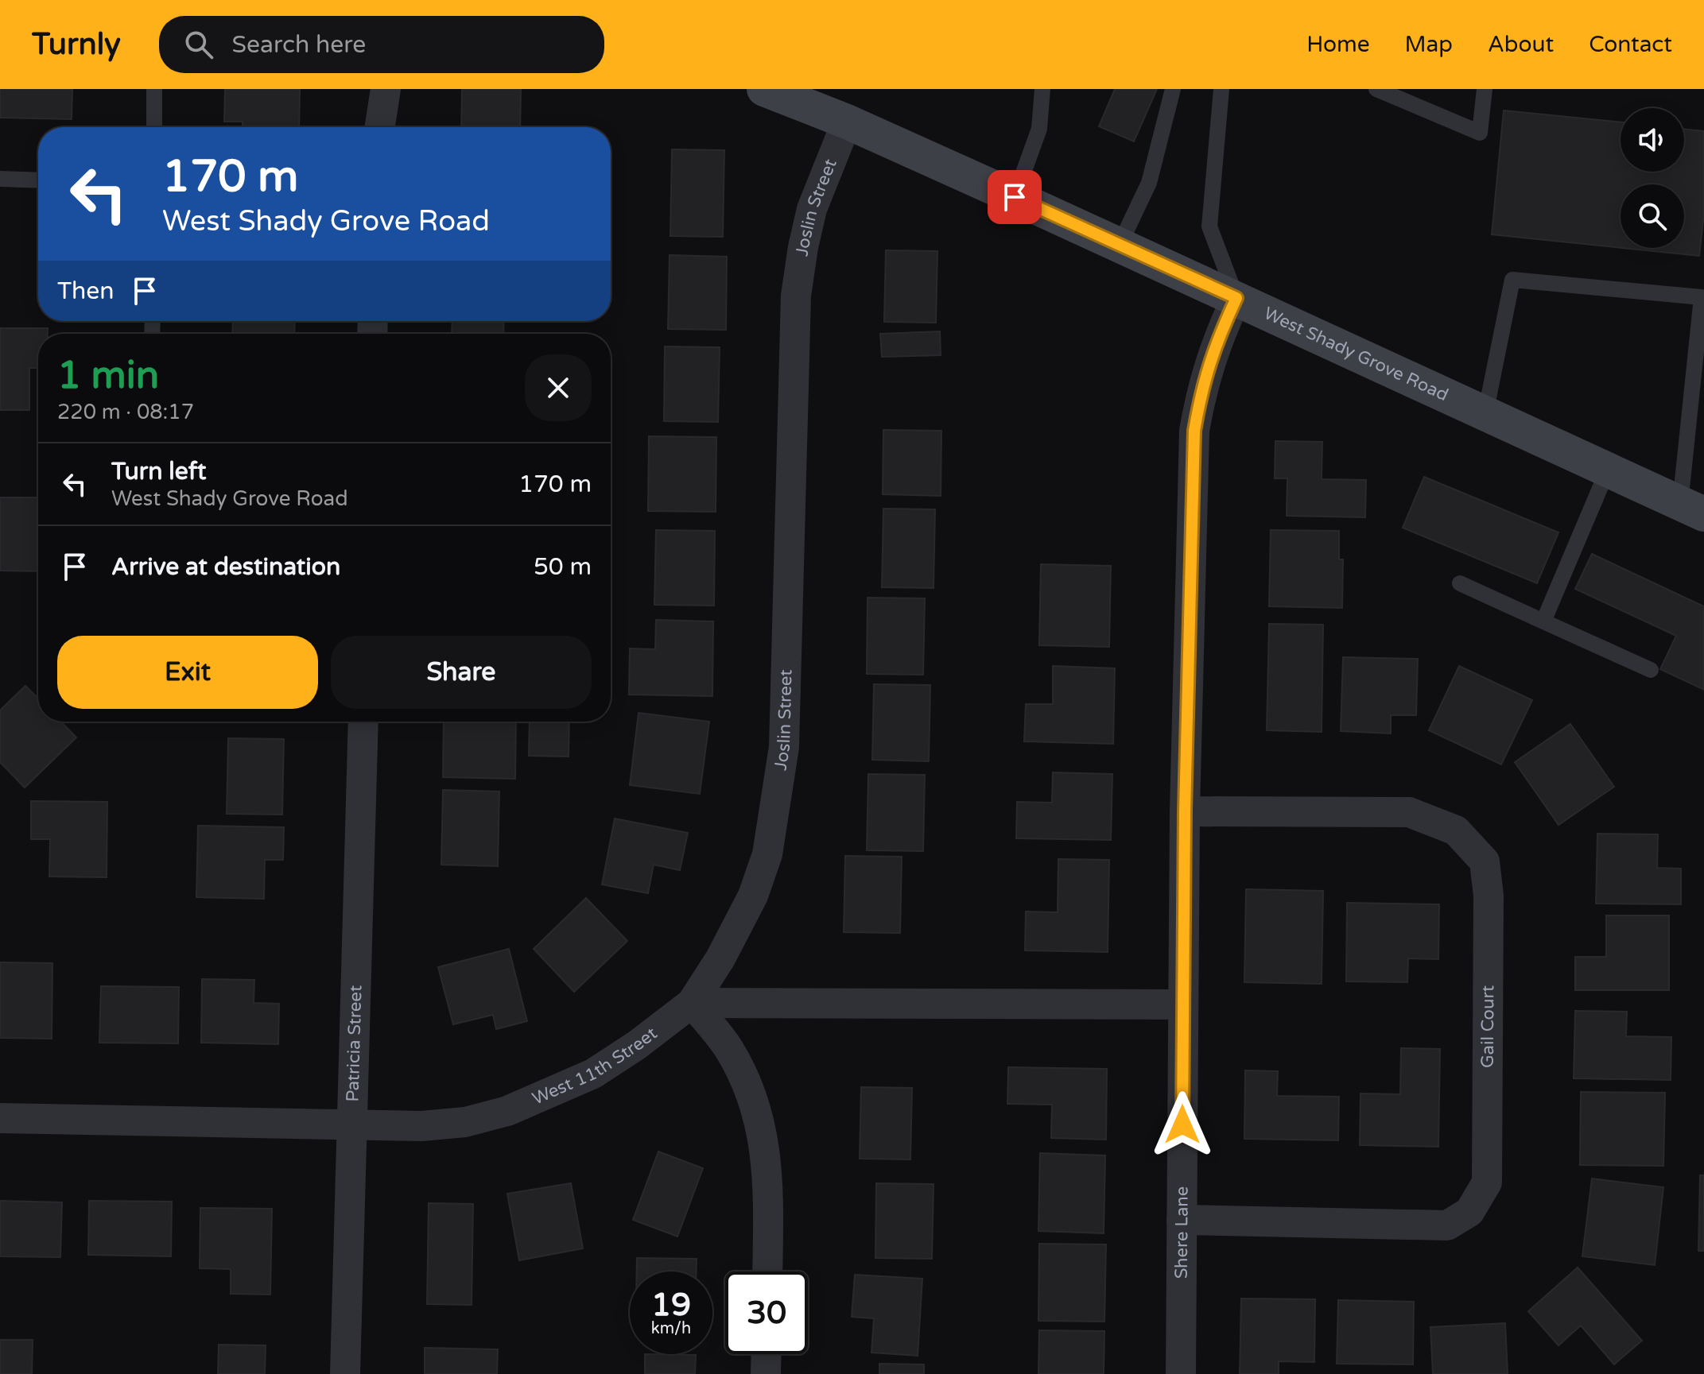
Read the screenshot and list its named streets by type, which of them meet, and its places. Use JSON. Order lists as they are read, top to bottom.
{
  "streets": {
    "main road": ["West Shady Grove Road"],
    "street": [
      "Joslin Street",
      "Gail Court",
      "Patricia Street",
      "West 11th Street",
      "Shere Lane"
    ]
  },
  "crossings": [
    ["Joslin Street", "West Shady Grove Road"],
    ["Joslin Street", "West 11th Street"],
    ["West Shady Grove Road", "Shere Lane"],
    ["Gail Court", "Shere Lane"],
    ["Patricia Street", "West 11th Street"]
  ],
  "page": {
    "header": "Turnly",
    "search": "Search here",
    "nav": [
      "Home",
      "Map",
      "About",
      "Contact"
    ],
    "turn": ["170 m", "West Shady Grove Road"],
    "then": "Then",
    "heading": ["1 min", "220 m · 08:17"],
    "list": [
      {
        "name": "Turn left",
        "note": "West Shady Grove Road",
        "value": "170 m"
      },
      {
        "name": "Arrive at destination",
        "value": "50 m"
      }
    ],
    "buttons": ["Exit", "Share"],
    "speed": "19 km/h",
    "limit": "30"
  }
}
